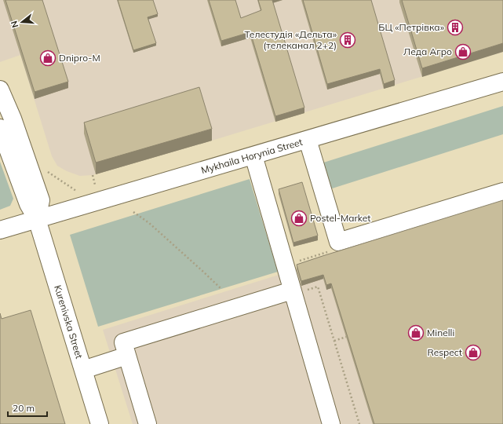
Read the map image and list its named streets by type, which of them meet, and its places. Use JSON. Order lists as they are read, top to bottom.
{
  "streets": {
    "street": ["Mykhaila Horynia Street", "Kurenivska Street"]
  },
  "crossings": [
    ["Mykhaila Horynia Street", "Kurenivska Street"]
  ],
  "places": {
    "building": ["БЦ «Петрівка»", "Телестудія «Дельта» (телеканал 2+2)"],
    "shop": [
      "Леда Агро",
      "Dnipro-M",
      "Postel-Market",
      "Minelli",
      "Respect"
    ]
  },
  "scale_bar": "20 m",
  "north": "left"
}
